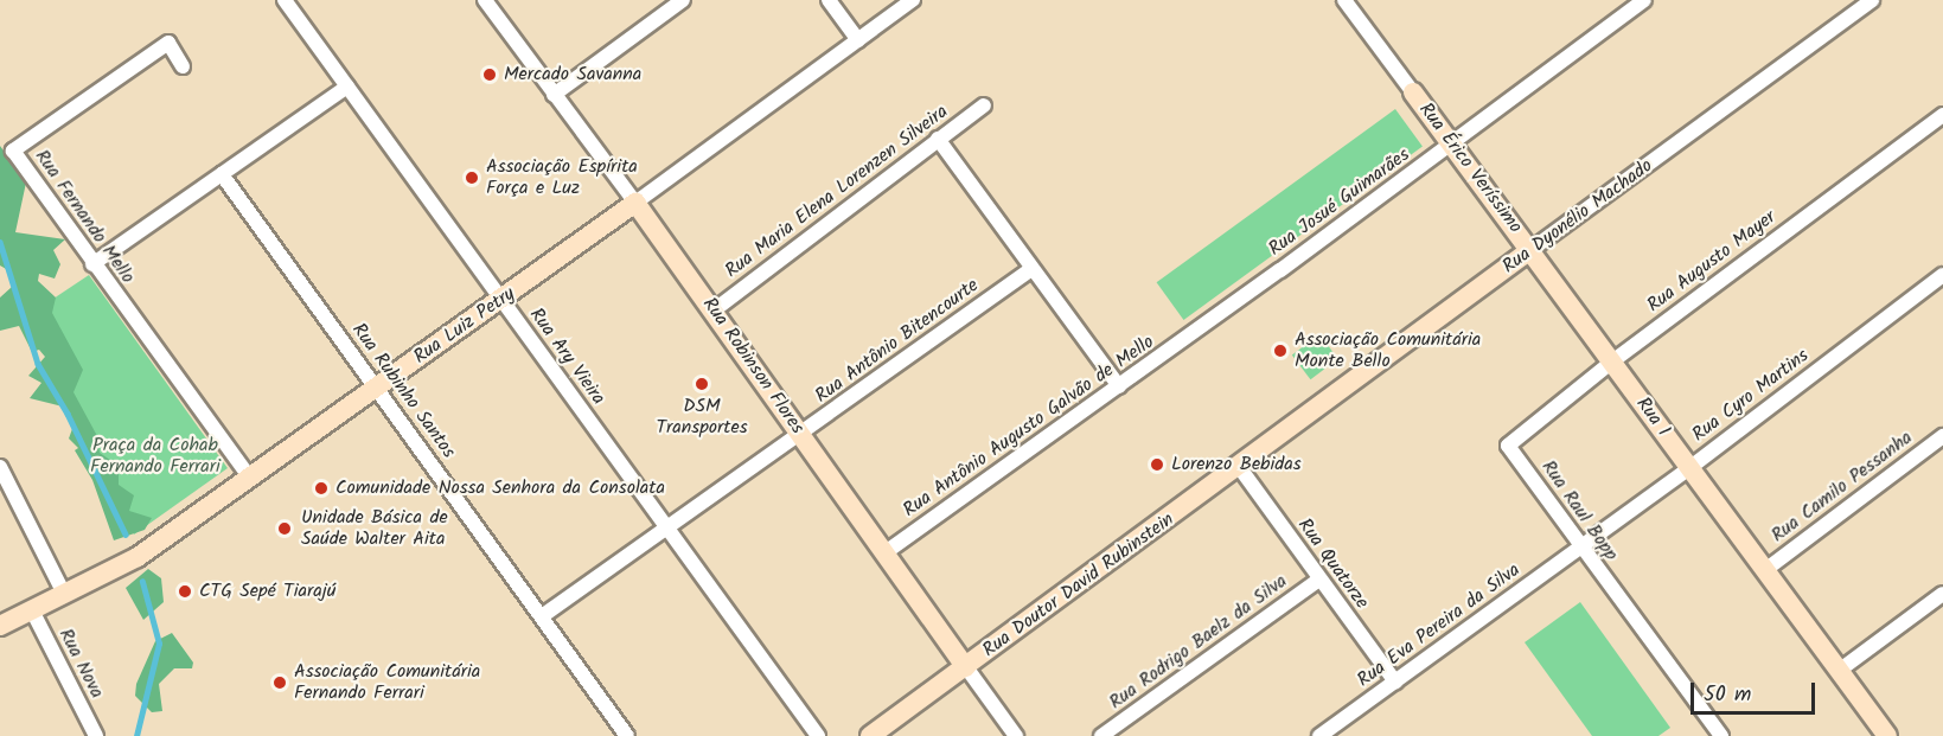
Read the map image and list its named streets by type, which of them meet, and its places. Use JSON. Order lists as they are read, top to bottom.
{
  "streets": {
    "street": [
      "Rua Érico Veríssimo",
      "Rua Maria Elena Lorenzen Silveira",
      "Rua Josué Guimarães",
      "Rua Fernando Mello",
      "Rua Dyonélio Machado",
      "Rua Augusto Mayer",
      "Rua Luiz Petry",
      "Rua Antônio Bitencourte",
      "Rua Ary Vieira",
      "Rua Robinson Flores",
      "Rua Rubinho Santos",
      "Rua Cyro Martins",
      "Rua 1",
      "Rua Antônio Augusto Galvão de Mello",
      "Rua Camilo Pessanha",
      "Rua Raul Bopp",
      "Rua Quatorze",
      "Rua Doutor David Rubinstein",
      "Rua Eva Pereira da Silva",
      "Rua Rodrigo Baelz da Silva",
      "Rua Nova"
    ]
  },
  "crossings": [
    ["Rua Érico Veríssimo", "Rua Josué Guimarães"],
    ["Rua Érico Veríssimo", "Rua Dyonélio Machado"],
    ["Rua Érico Veríssimo", "Rua 1"],
    ["Rua Maria Elena Lorenzen Silveira", "Rua Robinson Flores"],
    ["Rua Josué Guimarães", "Rua Antônio Augusto Galvão de Mello"],
    ["Rua Fernando Mello", "Rua Luiz Petry"],
    ["Rua Dyonélio Machado", "Rua Doutor David Rubinstein"],
    ["Rua Augusto Mayer", "Rua 1"],
    ["Rua Augusto Mayer", "Rua Raul Bopp"],
    ["Rua Luiz Petry", "Rua Ary Vieira"],
    ["Rua Luiz Petry", "Rua Robinson Flores"],
    ["Rua Luiz Petry", "Rua Rubinho Santos"],
    ["Rua Luiz Petry", "Rua Nova"],
    ["Rua Antônio Bitencourte", "Rua Ary Vieira"],
    ["Rua Antônio Bitencourte", "Rua Robinson Flores"],
    ["Rua Antônio Bitencourte", "Rua Rubinho Santos"],
    ["Rua Robinson Flores", "Rua Antônio Augusto Galvão de Mello"],
    ["Rua Robinson Flores", "Rua Doutor David Rubinstein"],
    ["Rua Cyro Martins", "Rua 1"],
    ["Rua Cyro Martins", "Rua Raul Bopp"],
    ["Rua Cyro Martins", "Rua Eva Pereira da Silva"],
    ["Rua 1", "Rua Camilo Pessanha"],
    ["Rua Raul Bopp", "Rua Eva Pereira da Silva"],
    ["Rua Quatorze", "Rua Doutor David Rubinstein"],
    ["Rua Quatorze", "Rua Eva Pereira da Silva"],
    ["Rua Quatorze", "Rua Rodrigo Baelz da Silva"]
  ],
  "parks": ["Praça da Cohab Fernando Ferrari"],
  "places": [
    "Mercado Savanna",
    "Associação Espírita Força e Luz",
    "Associação Comunitária Monte Bello",
    "DSM Transportes",
    "Lorenzo Bebidas",
    "Comunidade Nossa Senhora da Consolata",
    "Unidade Básica de Saúde Walter Aita",
    "CTG Sepé Tiarajú",
    "Associação Comunitária Fernando Ferrari"
  ],
  "scale_bar": "50 m"
}
